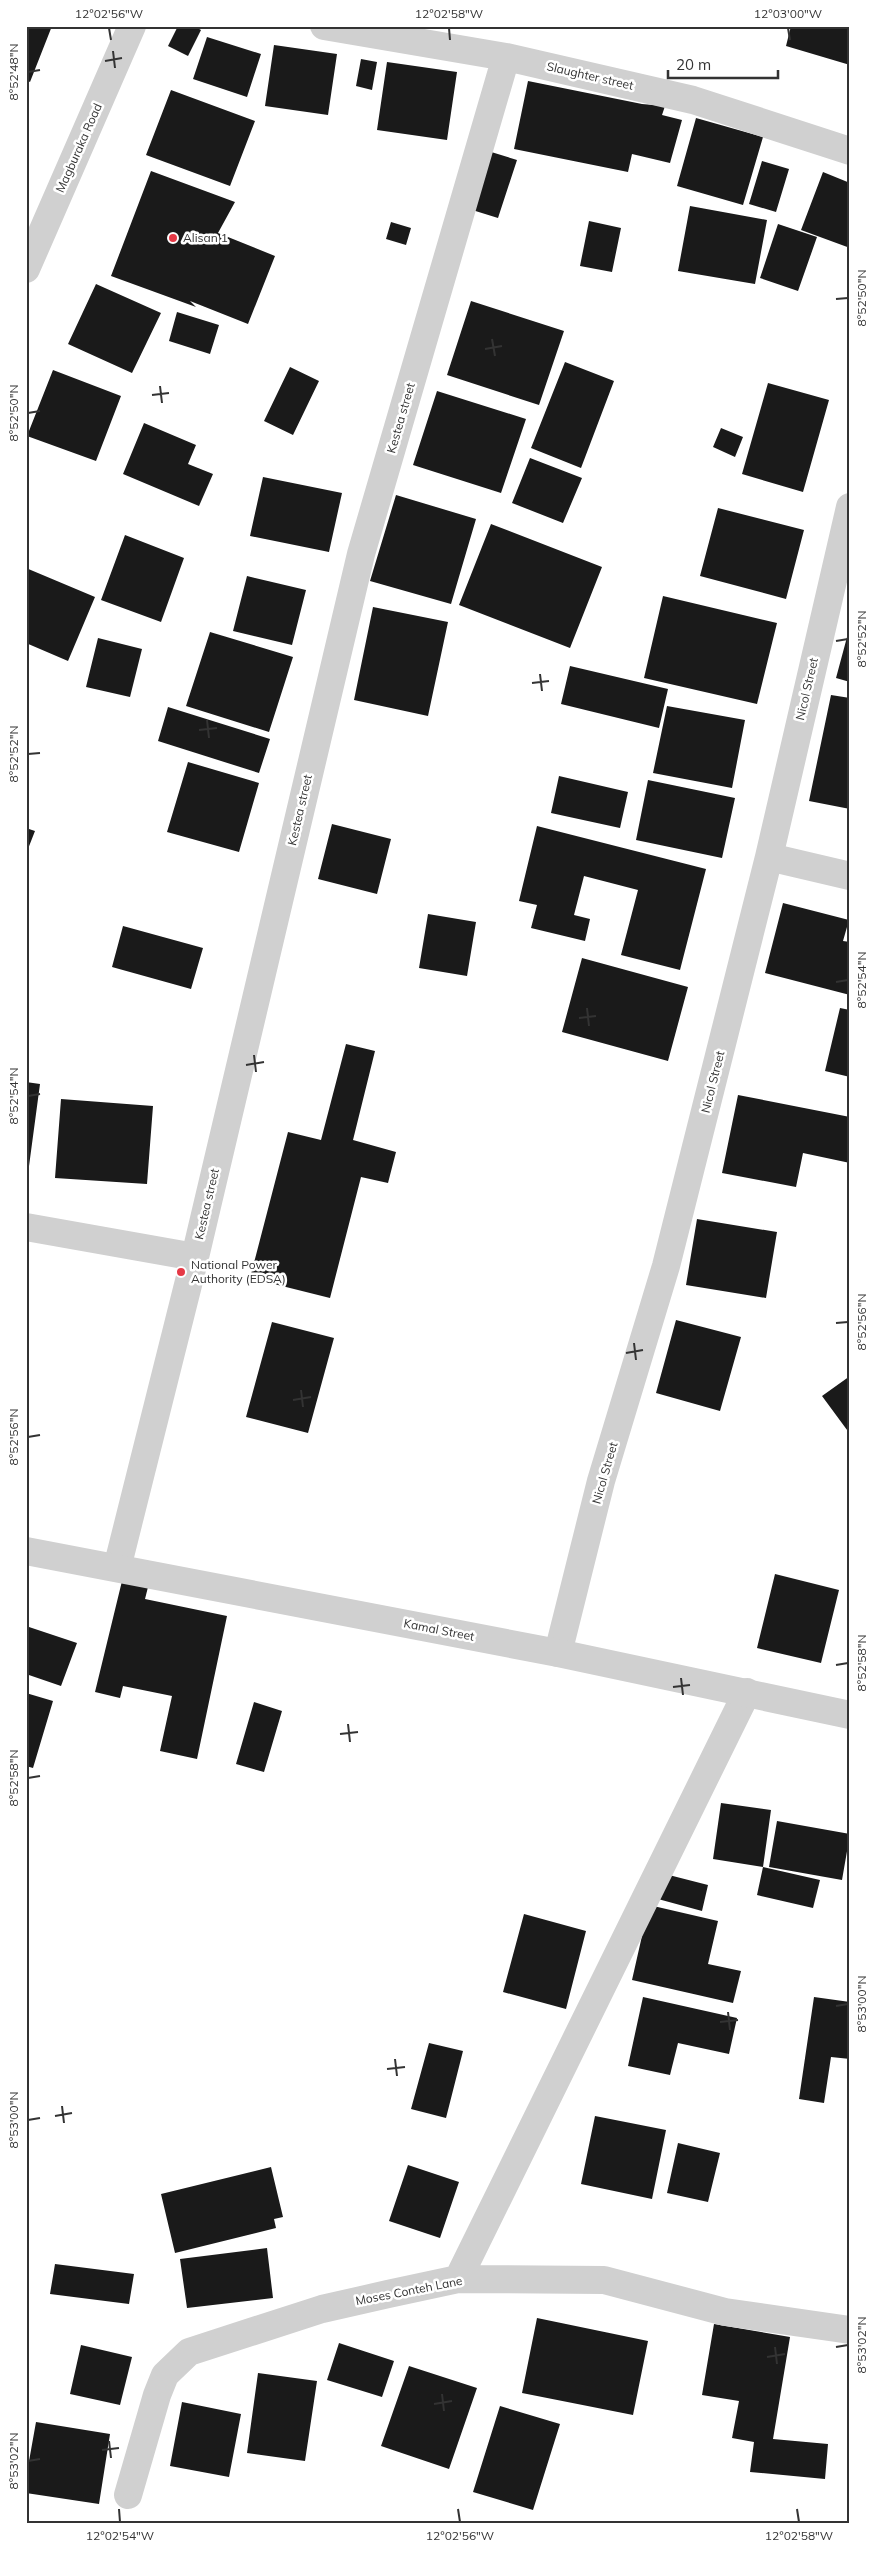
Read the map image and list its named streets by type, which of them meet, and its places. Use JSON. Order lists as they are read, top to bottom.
{
  "streets": {
    "street": [
      "Slaughter street",
      "Magburaka Road",
      "Kestea street",
      "Nicol Street",
      "Kamal Street",
      "Moses Conteh Lane"
    ]
  },
  "crossings": [
    ["Slaughter street", "Kestea street"],
    ["Kestea street", "Kamal Street"],
    ["Nicol Street", "Kamal Street"]
  ],
  "places": ["Alisan 1", "National Power Authority (EDSA)"],
  "scale_bar": "20 m",
  "coordinates": [
    "12°02'56\"W",
    "12°02'58\"W",
    "12°03'00\"W",
    "8°52'48\"N",
    "8°52'50\"N",
    "8°52'52\"N",
    "8°52'54\"N",
    "8°52'56\"N",
    "8°52'58\"N",
    "8°53'00\"N",
    "8°53'02\"N",
    "12°02'54\"W"
  ]
}
